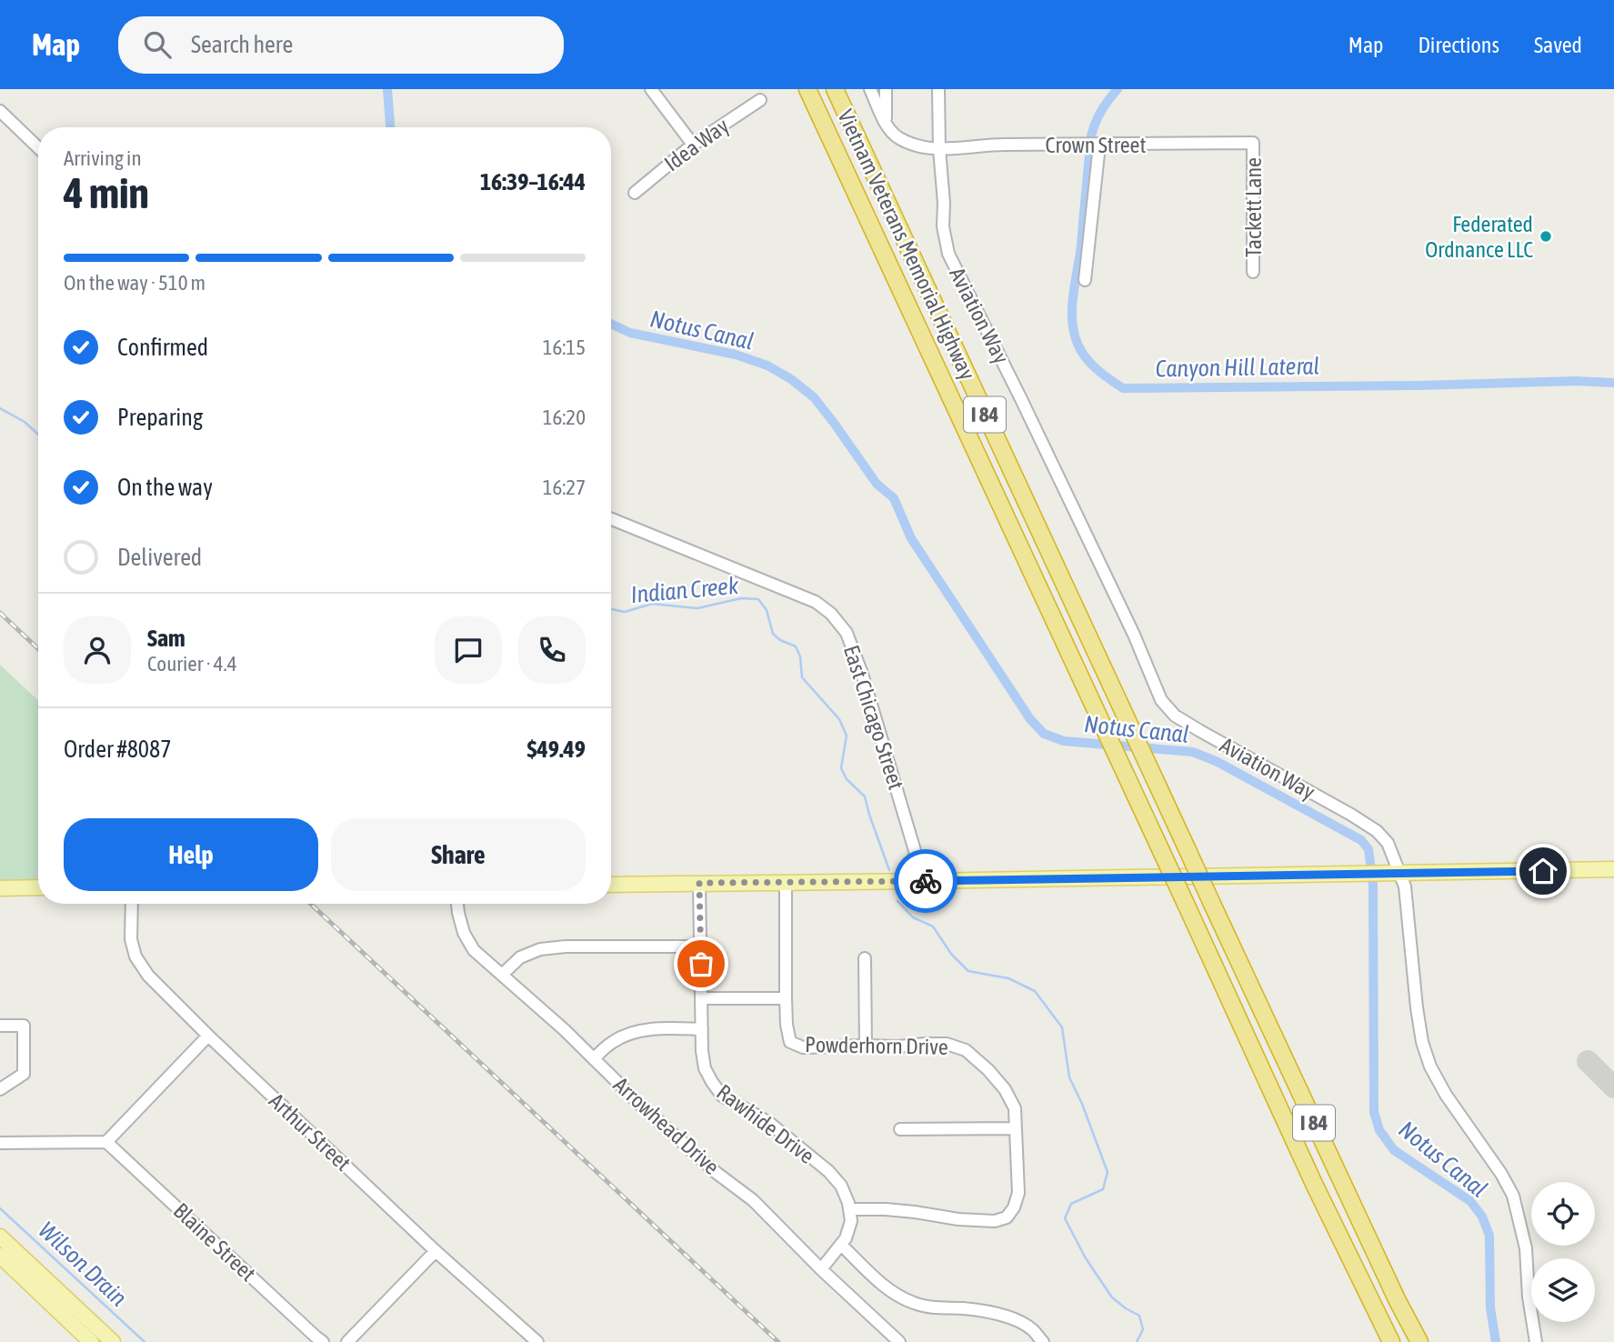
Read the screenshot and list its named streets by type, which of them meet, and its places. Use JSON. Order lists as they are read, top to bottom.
{
  "streets": {
    "highway": ["Vietnam Veterans Memorial Highway", "I 84"],
    "street": [
      "Idea Way",
      "Crown Street",
      "Tackett Lane",
      "Aviation Way",
      "East Chicago Street",
      "Powderhorn Drive",
      "Rawhide Drive",
      "Arrowhead Drive",
      "Arthur Street",
      "Blaine Street"
    ]
  },
  "crossings": [
    ["Crown Street", "Tackett Lane"],
    ["Crown Street", "Aviation Way"],
    ["Powderhorn Drive", "Rawhide Drive"]
  ],
  "water": [
    "Notus Canal",
    "Canyon Hill Lateral",
    "Indian Creek",
    "Wilson Drain"
  ],
  "places": ["Federated Ordnance LLC"],
  "page": {
    "header": "Map",
    "search": "Search here",
    "nav": ["Map", "Directions", "Saved"],
    "heading": ["4 min", "Arriving in", "16:39–16:44"],
    "panel": [
      "Sam",
      "Courier · 4.4",
      "Order #8087",
      "$49.49"
    ],
    "bar": "On the way · 510 m",
    "list": [
      ["Confirmed", "16:15"],
      ["Preparing", "16:20"],
      ["On the way", "16:27"],
      "Delivered"
    ],
    "buttons": ["Help", "Share"]
  }
}
